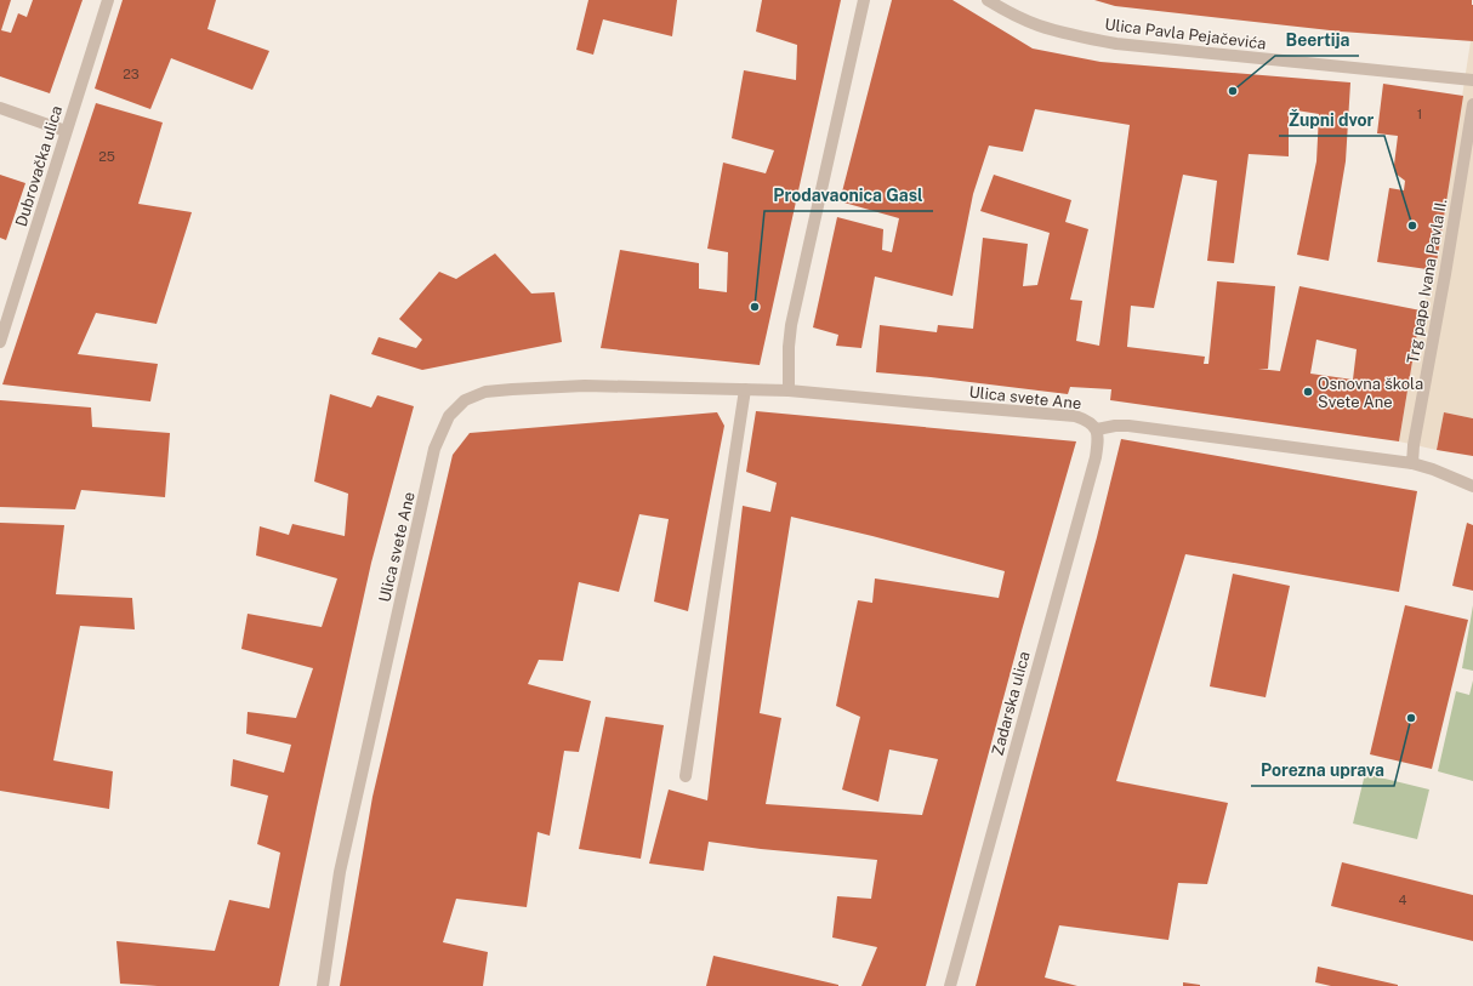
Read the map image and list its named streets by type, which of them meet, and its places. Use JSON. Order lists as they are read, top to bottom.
{
  "streets": {
    "street": [
      "Ulica Pavla Pejačevića",
      "Dubrovačka ulica",
      "Trg pape Ivana Pavla II.",
      "Ulica svete Ane",
      "Zadarska ulica"
    ]
  },
  "crossings": [
    ["Trg pape Ivana Pavla II.", "Ulica svete Ane"],
    ["Ulica svete Ane", "Zadarska ulica"]
  ],
  "places": [
    "Beertija",
    "Župni dvor",
    "Prodavaonica Gasl",
    "Osnovna škola Svete Ane",
    "Porezna uprava"
  ],
  "house_numbers": [
    "23",
    "1",
    "25",
    "4"
  ]
}
